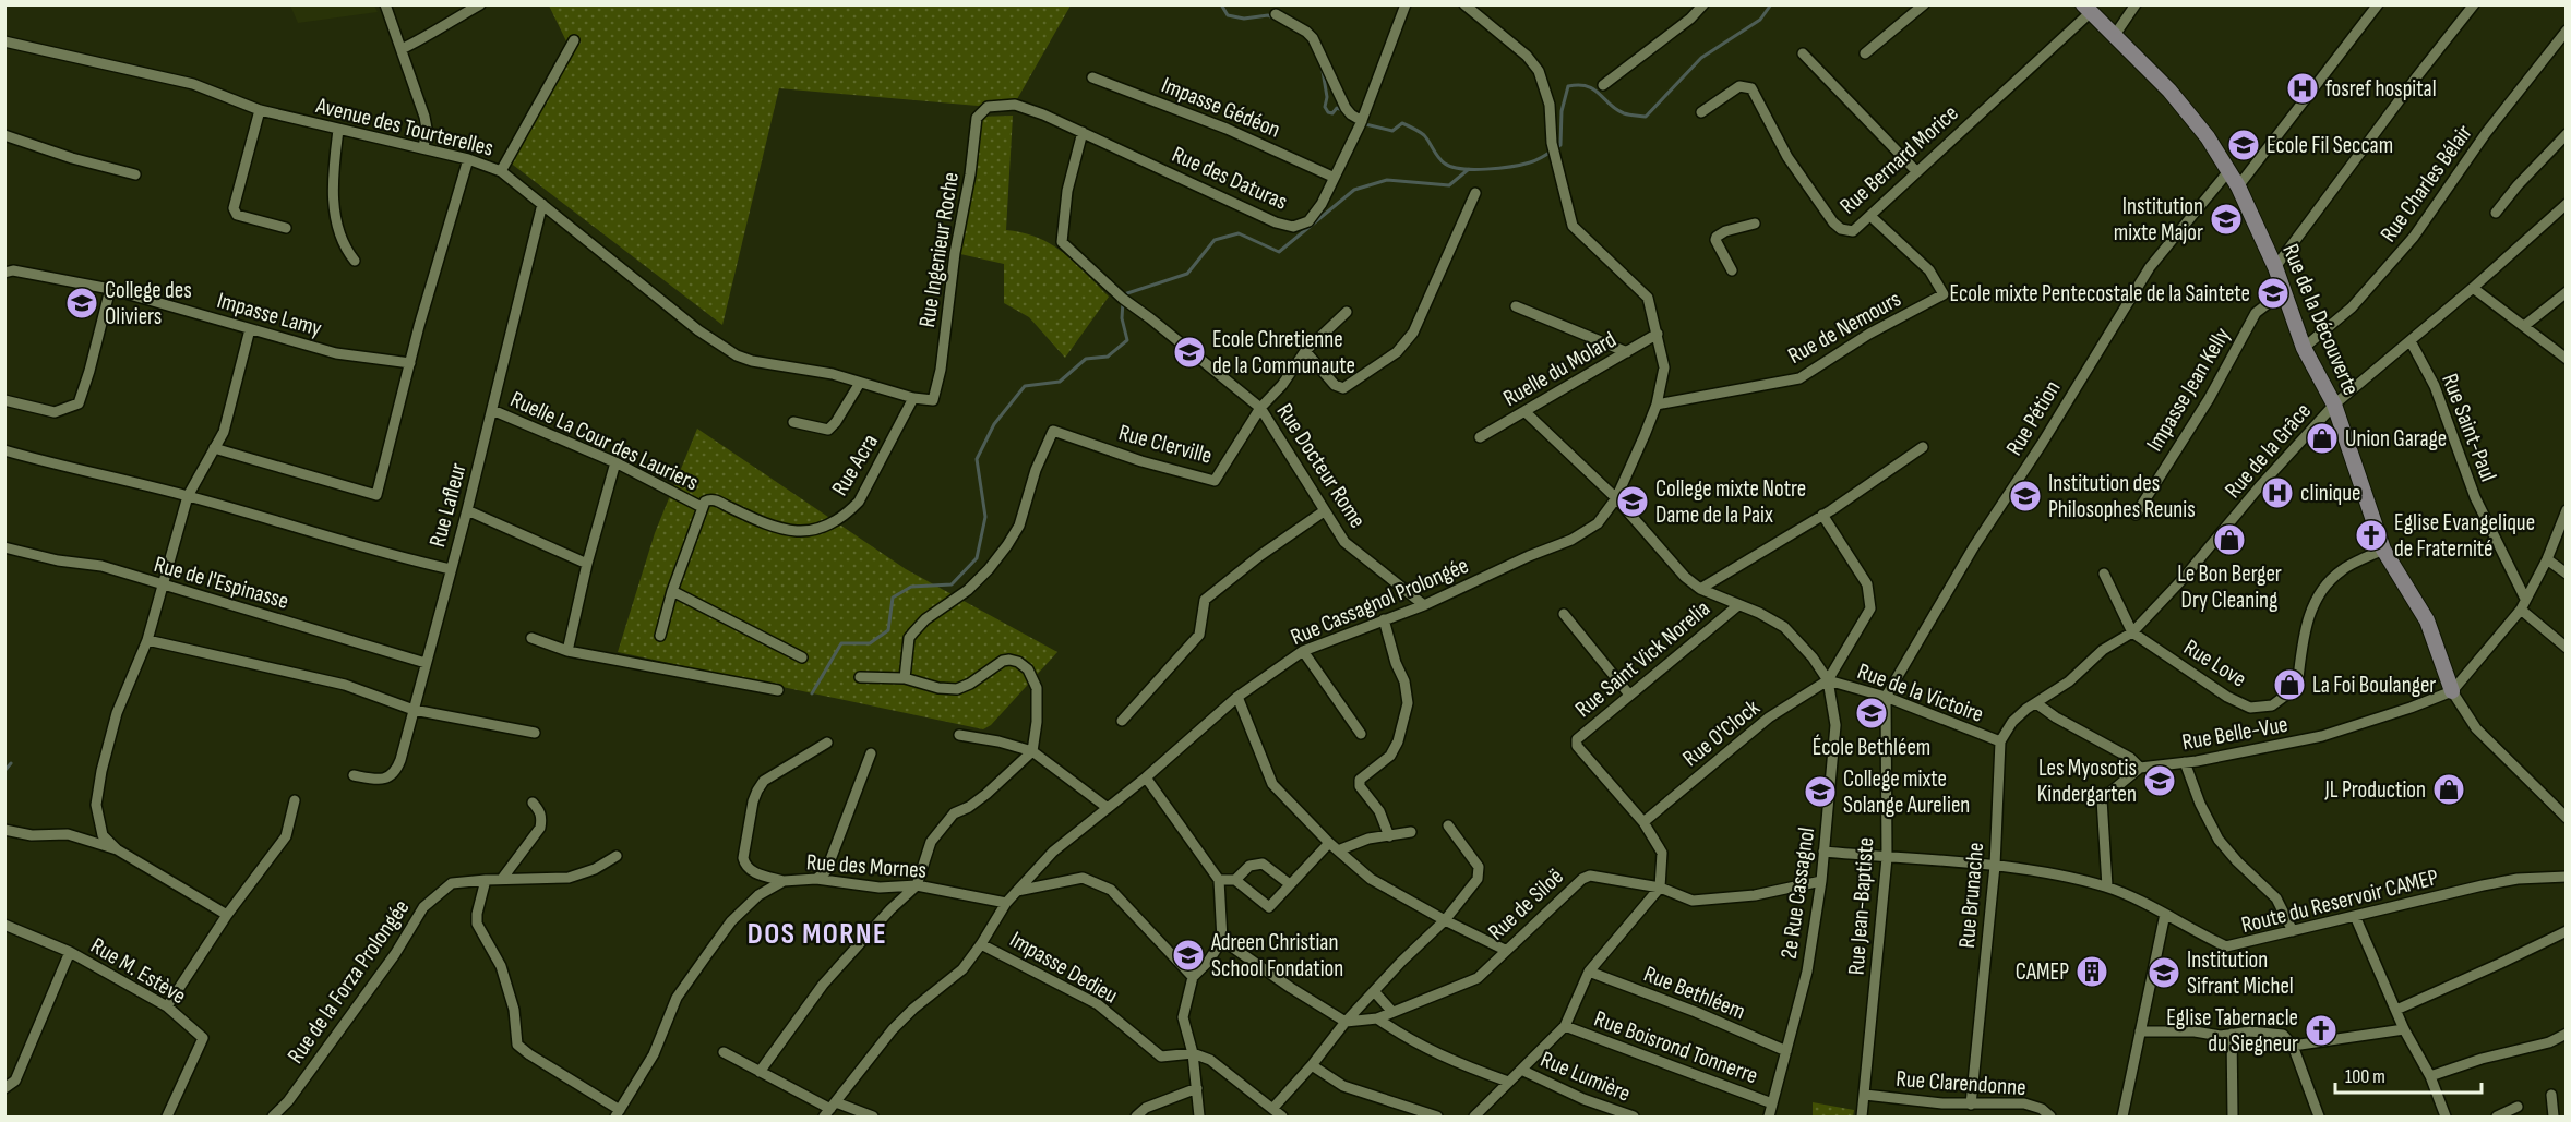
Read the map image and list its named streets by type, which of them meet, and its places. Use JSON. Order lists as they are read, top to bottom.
{
  "streets": {
    "street": [
      "Impasse Gédéon",
      "Avenue des Tourterelles",
      "Rue Bernard Morice",
      "Rue des Daturas",
      "Rue Charles Bélair",
      "Rue Ingenieur Roche",
      "Impasse Lamy",
      "Rue de la Découverte",
      "Rue de Nemours",
      "Ruelle du Molard",
      "Impasse Jean Kelly",
      "Rue Pétion",
      "Rue Saint-Paul",
      "Ruelle La Cour des Lauriers",
      "Rue Clerville",
      "Rue de la Grâce",
      "Rue Acra",
      "Rue Docteur Rome",
      "Rue Lafleur",
      "Rue de l'Espinasse",
      "Rue Cassagnol Prolongée",
      "Rue Saint Vick Norelia",
      "Rue Love",
      "Rue de la Victoire",
      "Rue O'Clock",
      "Rue Belle-Vue",
      "Rue des Mornes",
      "2e Rue Cassagnol",
      "Rue Brunache",
      "Route du Reservoir CAMEP",
      "Rue de Siloë",
      "Rue Jean-Baptiste",
      "Impasse Dedieu",
      "Rue M. Estève",
      "Rue de la Forza Prolongée",
      "Rue Bethléem",
      "Rue Boisrond Tonnerre",
      "Rue Lumière",
      "Rue Clarendonne"
    ]
  },
  "crossings": [
    ["Impasse Gédéon", "Rue des Daturas"],
    ["Avenue des Tourterelles", "Rue Ingenieur Roche"],
    ["Avenue des Tourterelles", "Rue Acra"],
    ["Avenue des Tourterelles", "Rue Lafleur"],
    ["Rue Bernard Morice", "Rue de la Découverte"],
    ["Rue Bernard Morice", "Rue de Nemours"],
    ["Rue des Daturas", "Rue Ingenieur Roche"],
    ["Rue des Daturas", "Rue Docteur Rome"],
    ["Rue Charles Bélair", "Rue de la Découverte"],
    ["Rue de la Découverte", "Impasse Jean Kelly"],
    ["Rue de la Découverte", "Rue Pétion"],
    ["Rue de la Découverte", "Rue de la Grâce"],
    ["Rue de la Découverte", "Rue Love"],
    ["Rue de la Découverte", "Rue Belle-Vue"],
    ["Rue de Nemours", "Rue Cassagnol Prolongée"],
    ["Ruelle du Molard", "Rue Cassagnol Prolongée"],
    ["Ruelle du Molard", "2e Rue Cassagnol"],
    ["Rue Pétion", "Rue de la Victoire"],
    ["Rue Pétion", "Rue Jean-Baptiste"],
    ["Rue Saint-Paul", "Rue de la Grâce"],
    ["Ruelle La Cour des Lauriers", "Rue Acra"],
    ["Ruelle La Cour des Lauriers", "Rue Lafleur"],
    ["Rue Clerville", "Rue Docteur Rome"],
    ["Rue de la Grâce", "Rue Love"],
    ["Rue Docteur Rome", "Rue Cassagnol Prolongée"],
    ["Rue Lafleur", "Rue de l'Espinasse"],
    ["Rue Cassagnol Prolongée", "Rue des Mornes"],
    ["Rue Cassagnol Prolongée", "2e Rue Cassagnol"],
    ["Rue Cassagnol Prolongée", "Impasse Dedieu"],
    ["Rue Saint Vick Norelia", "Rue O'Clock"],
    ["Rue Saint Vick Norelia", "2e Rue Cassagnol"],
    ["Rue Saint Vick Norelia", "Rue de Siloë"],
    ["Rue de la Victoire", "Rue O'Clock"],
    ["Rue de la Victoire", "2e Rue Cassagnol"],
    ["Rue de la Victoire", "Rue Brunache"],
    ["Rue de la Victoire", "Rue Jean-Baptiste"],
    ["Rue O'Clock", "2e Rue Cassagnol"],
    ["2e Rue Cassagnol", "Route du Reservoir CAMEP"],
    ["2e Rue Cassagnol", "Rue de Siloë"],
    ["2e Rue Cassagnol", "Rue Bethléem"],
    ["2e Rue Cassagnol", "Rue Boisrond Tonnerre"],
    ["Rue Brunache", "Route du Reservoir CAMEP"],
    ["Rue Brunache", "Rue Clarendonne"],
    ["Route du Reservoir CAMEP", "Rue Jean-Baptiste"],
    ["Rue Jean-Baptiste", "Rue Clarendonne"]
  ],
  "districts": ["DOS MORNE"],
  "places": {
    "hospital": ["fosref hospital", "clinique"],
    "school or university": [
      "Ecole Fil Seccam",
      "Institution mixte Major",
      "Ecole mixte Pentecostale de la Saintete",
      "College des Oliviers",
      "Ecole Chretienne de la Communaute",
      "Institution des Philosophes Reunis",
      "College mixte Notre Dame de la Paix",
      "École Bethléem",
      "Les Myosotis Kindergarten",
      "College mixte Solange Aurelien",
      "Adreen Christian School Fondation",
      "Institution Sifrant Michel"
    ],
    "shop": [
      "Union Garage",
      "Le Bon Berger Dry Cleaning",
      "La Foi Boulanger",
      "JL Production"
    ],
    "church": ["Eglise Evangelique de Fraternité", "Eglise Tabernacle du Siegneur"],
    "building": ["CAMEP"]
  },
  "scale_bar": "100 m"
}
